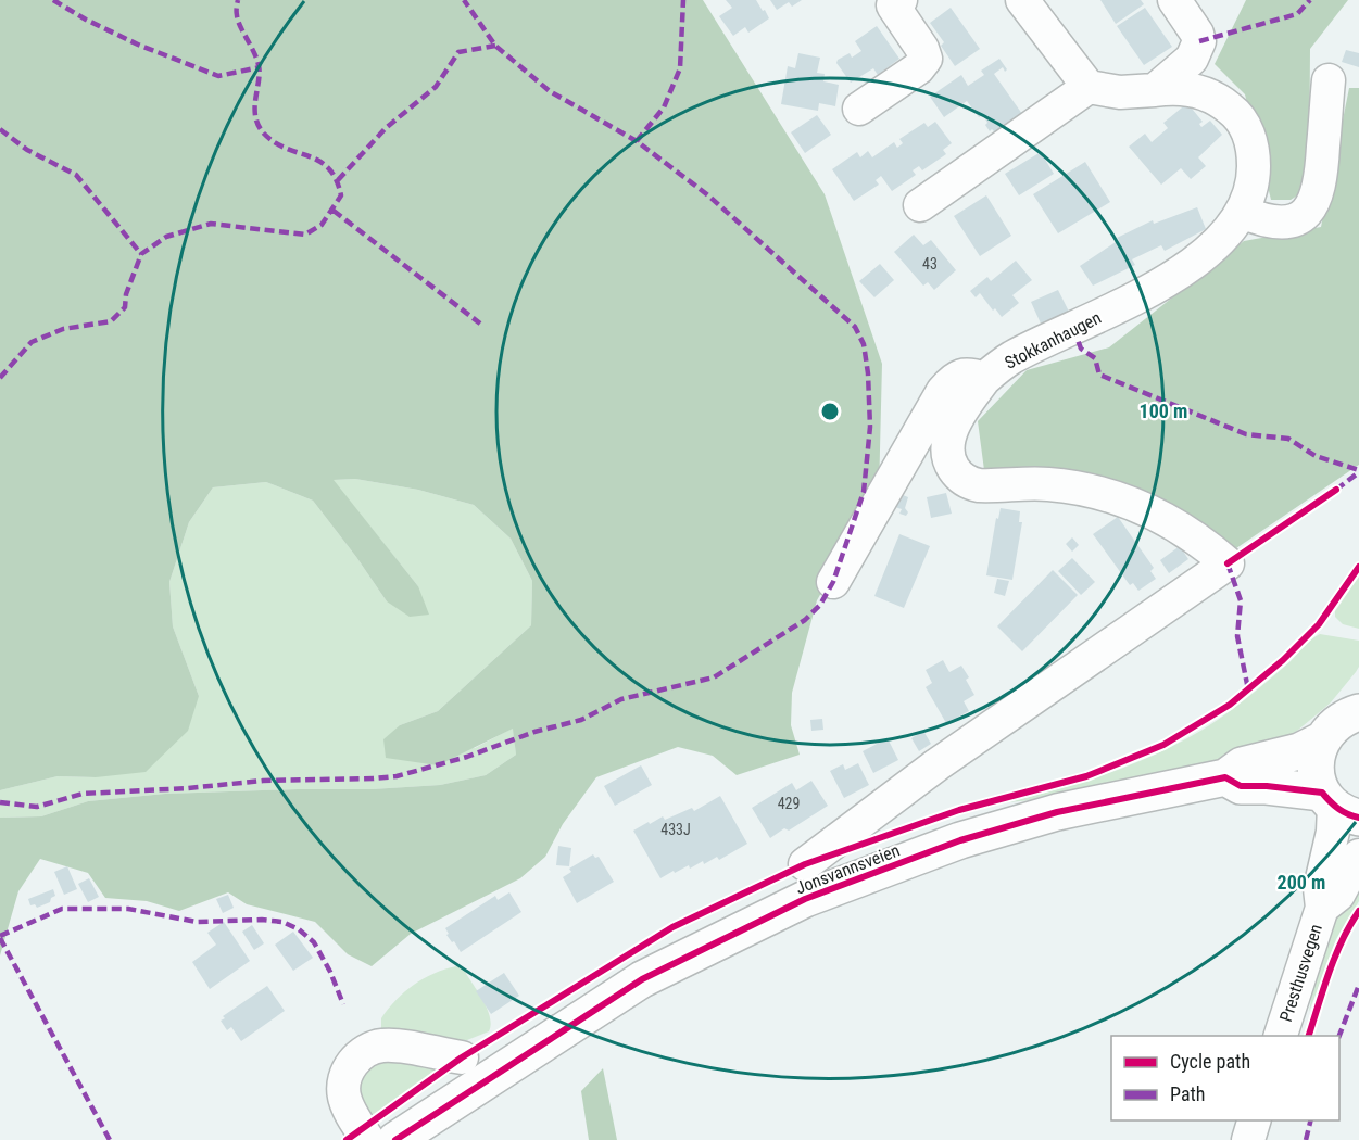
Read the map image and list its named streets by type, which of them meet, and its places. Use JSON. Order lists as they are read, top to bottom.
{
  "streets": {
    "main road": ["Jonsvannsveien"],
    "street": ["Stokkanhaugen", "Presthusvegen"]
  },
  "crossings": [
    ["Stokkanhaugen", "Jonsvannsveien"],
    ["Jonsvannsveien", "Presthusvegen"]
  ],
  "house_numbers": ["43", "429", "433J"],
  "legend": ["Cycle path", "Path"],
  "rings": ["100 m", "200 m"]
}
